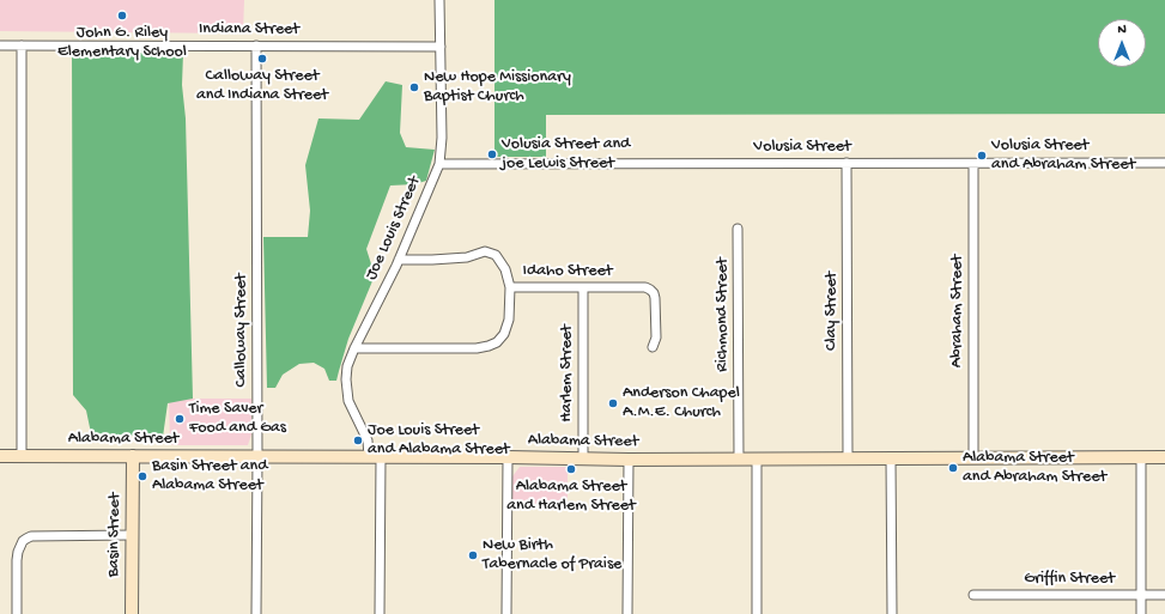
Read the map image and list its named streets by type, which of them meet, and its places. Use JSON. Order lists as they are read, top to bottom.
{
  "streets": {
    "street": [
      "Indiana Street",
      "Volusia Street",
      "Joe Louis Street",
      "Idaho Street",
      "Clay Street",
      "Abraham Street",
      "Richmond Street",
      "Calloway Street",
      "Harlem Street",
      "Alabama Street",
      "Basin Street",
      "Griffin Street"
    ]
  },
  "crossings": [
    ["Indiana Street", "Joe Louis Street"],
    ["Indiana Street", "Calloway Street"],
    ["Volusia Street", "Joe Louis Street"],
    ["Volusia Street", "Clay Street"],
    ["Volusia Street", "Abraham Street"],
    ["Joe Louis Street", "Idaho Street"],
    ["Joe Louis Street", "Alabama Street"],
    ["Idaho Street", "Harlem Street"],
    ["Clay Street", "Alabama Street"],
    ["Abraham Street", "Alabama Street"],
    ["Richmond Street", "Alabama Street"],
    ["Calloway Street", "Alabama Street"],
    ["Harlem Street", "Alabama Street"],
    ["Alabama Street", "Basin Street"]
  ],
  "places": [
    "John G. Riley Elementary School",
    "Calloway Street and Indiana Street",
    "New Hope Missionary Baptist Church",
    "Volusia Street and joe Lewis Street",
    "Volusia Street and Abraham Street",
    "Anderson Chapel A.M.E. Church",
    "Time Saver Food and Gas",
    "Joe Louis Street and Alabama Street",
    "Alabama Street and Abraham Street",
    "Alabama Street and Harlem Street",
    "Basin Street and Alabama Street",
    "New Birth Tabernacle of Praise"
  ],
  "north": "top"
}
